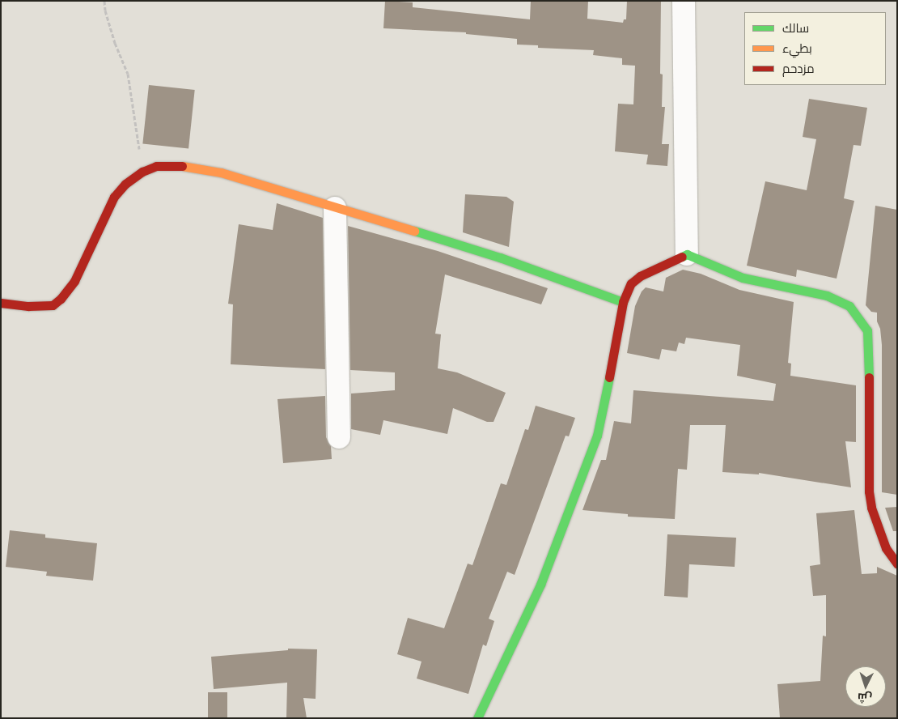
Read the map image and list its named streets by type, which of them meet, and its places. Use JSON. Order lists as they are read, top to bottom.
{
  "legend": ["سالك", "بطيء", "مزدحم"],
  "north": "bottom"
}
